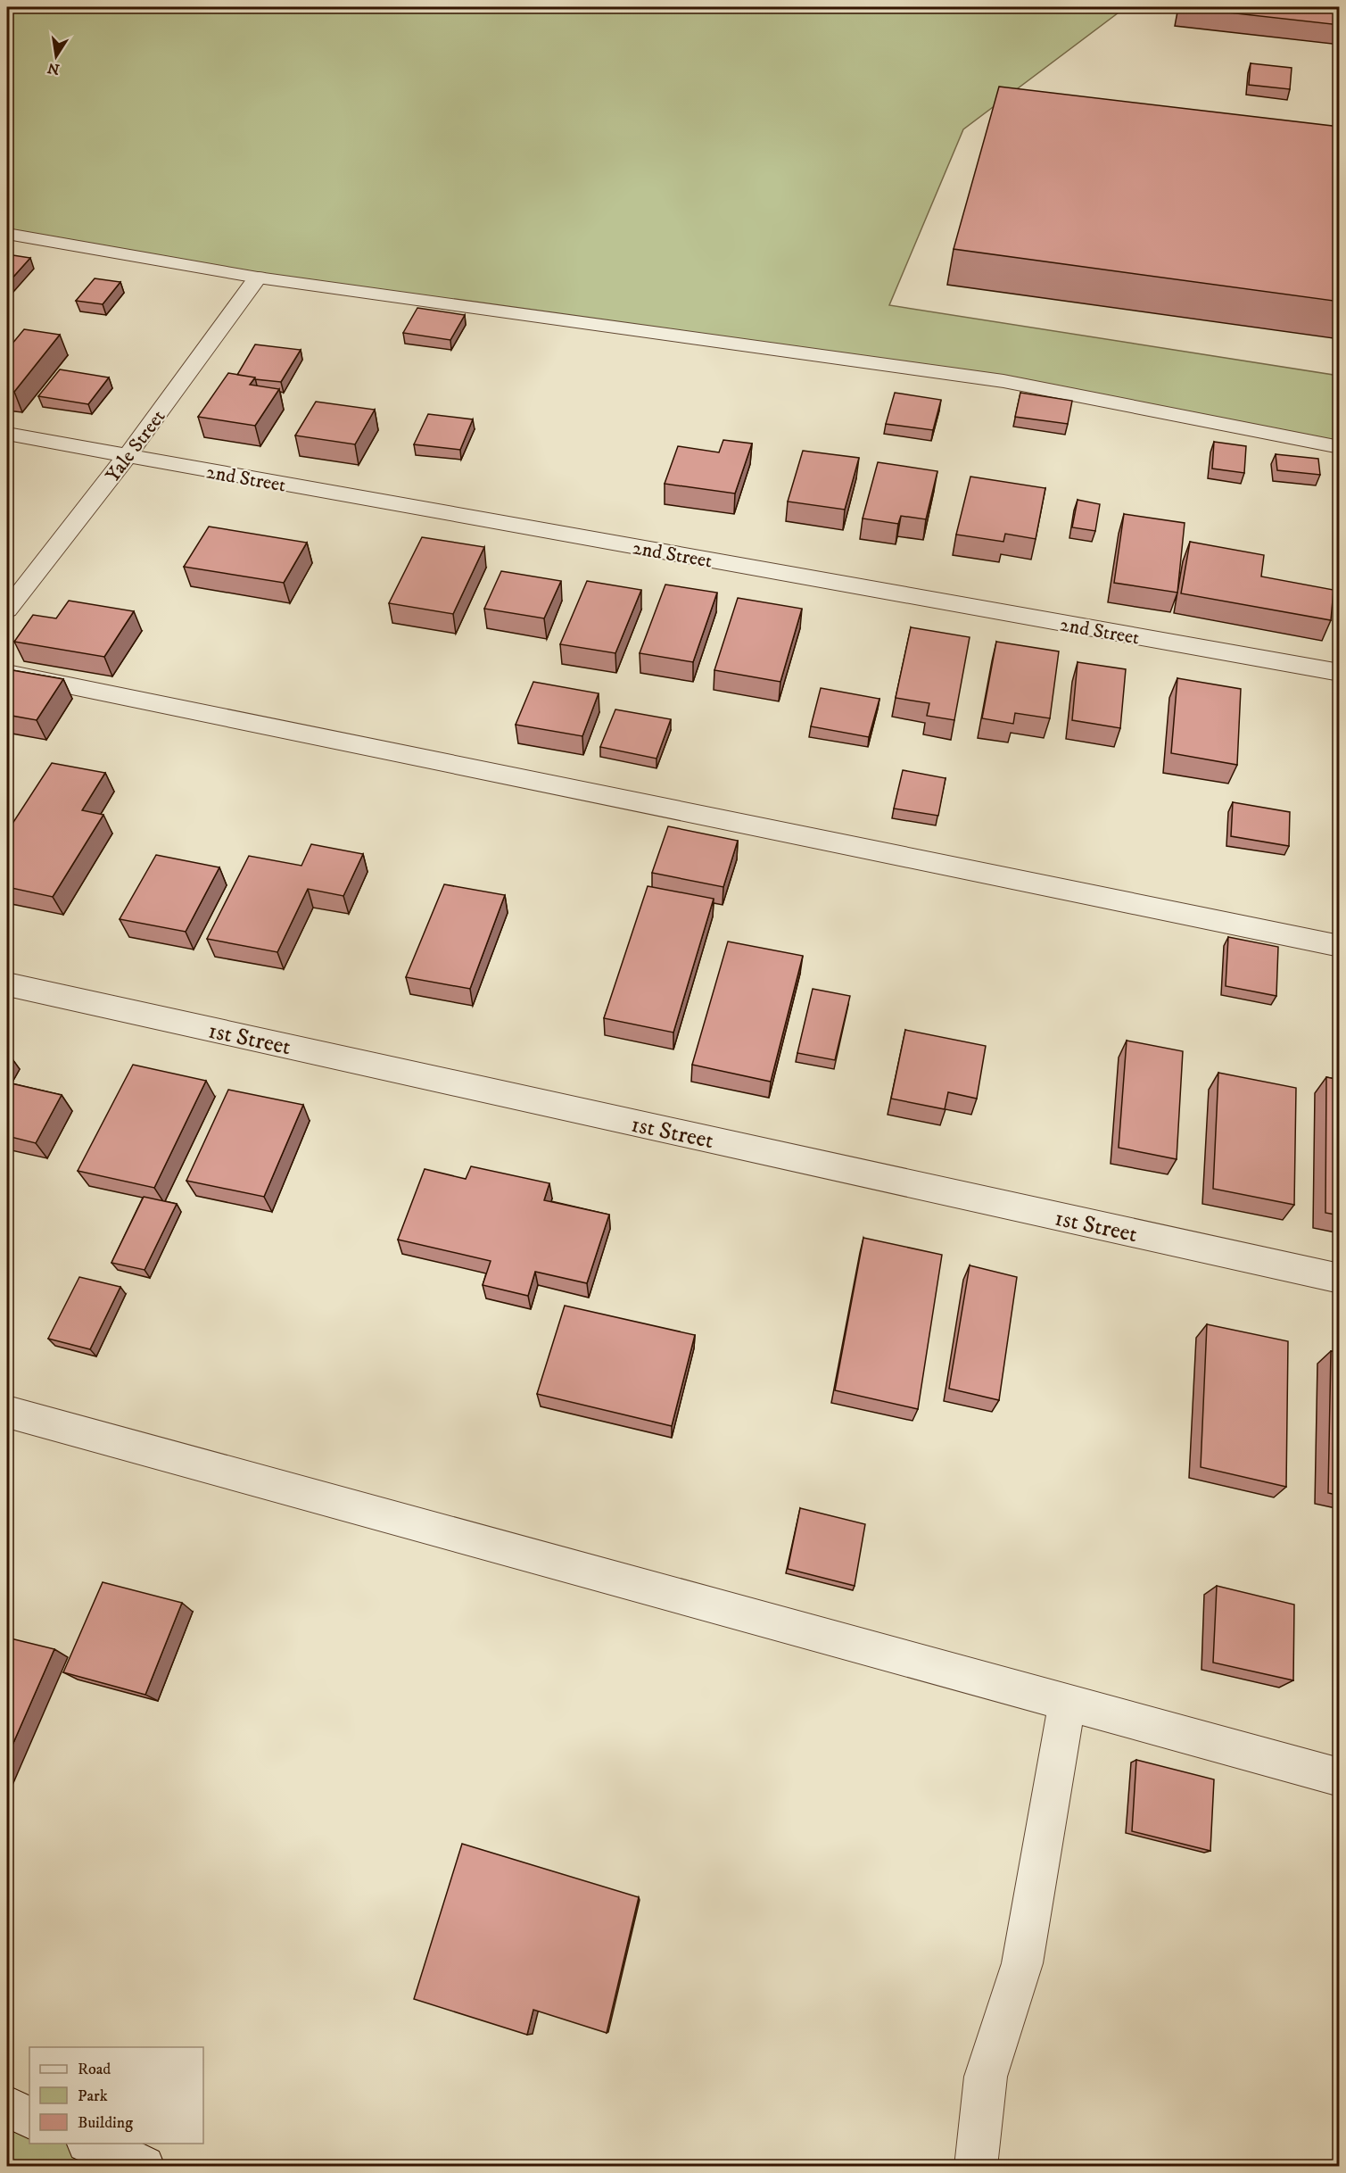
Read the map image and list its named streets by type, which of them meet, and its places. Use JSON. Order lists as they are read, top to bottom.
{
  "streets": {
    "street": ["Yale Street", "2nd Street", "1st Street"]
  },
  "crossings": [
    ["Yale Street", "2nd Street"]
  ],
  "legend": ["Road", "Park", "Building"],
  "north": "bottom"
}
